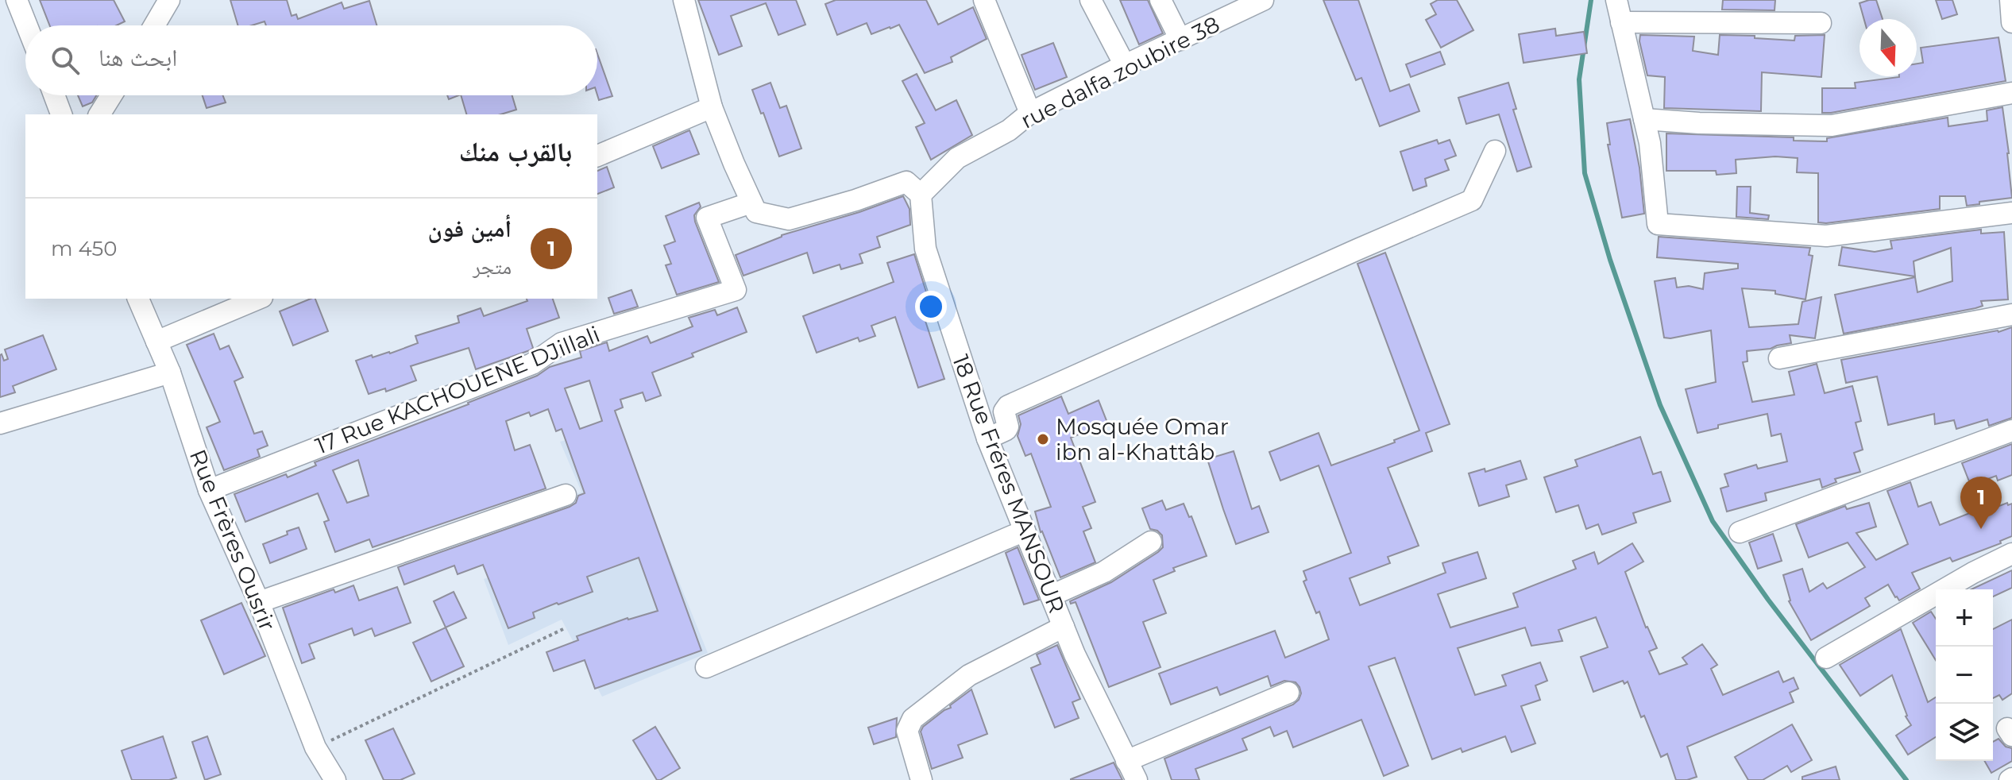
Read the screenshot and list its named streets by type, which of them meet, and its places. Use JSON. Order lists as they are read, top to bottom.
{
  "streets": {
    "street": [
      "rue dalfa zoubire 38",
      "17 Rue KACHOUENE DJillali",
      "18 Rue Fréres MANSOUR",
      "Rue Frères Ousrir"
    ]
  },
  "crossings": [
    ["rue dalfa zoubire 38", "18 Rue Fréres MANSOUR"],
    ["17 Rue KACHOUENE DJillali", "Rue Frères Ousrir"]
  ],
  "places": ["Mosquée Omar ibn al-Khattâb"],
  "north": "bottom",
  "page": {
    "search": "ابحث هنا",
    "heading": "بالقرب منك",
    "list": [
      {
        "mark": "1",
        "name": "أمين فون",
        "note": "متجر",
        "value": "450 m"
      }
    ],
    "pins": "1",
    "map_buttons": ["+", "−"]
  }
}
